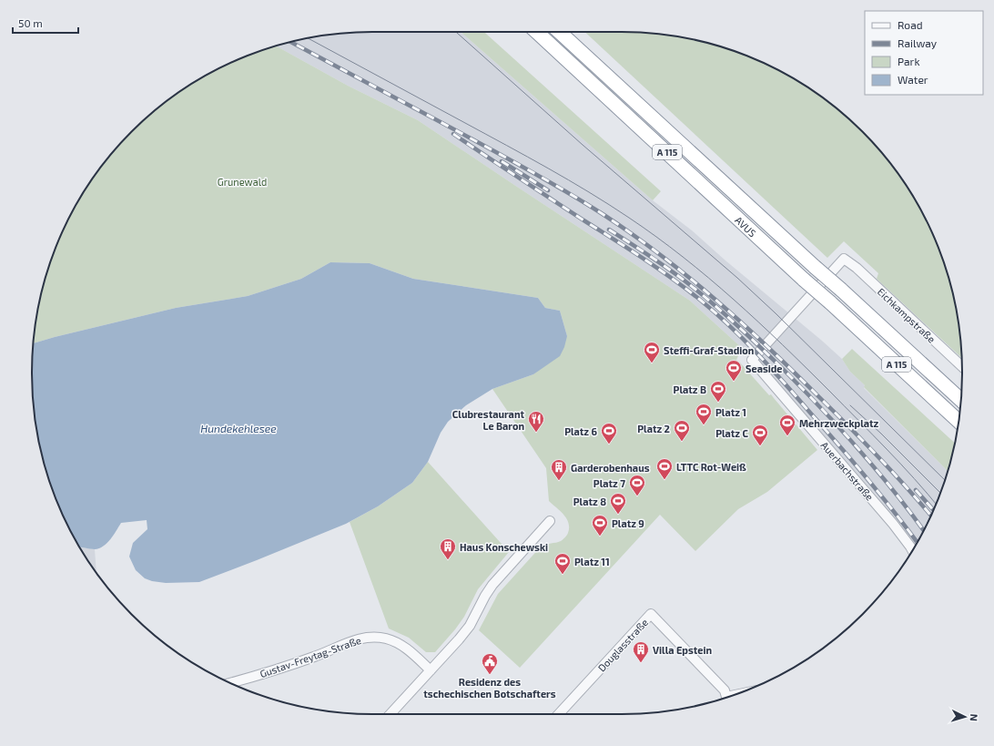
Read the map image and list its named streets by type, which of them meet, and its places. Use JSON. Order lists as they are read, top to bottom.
{
  "streets": {
    "highway": ["A 115", "AVUS"],
    "street": [
      "Eichkampstraße",
      "Auerbachstraße",
      "Douglasstraße",
      "Gustav-Freytag-Straße"
    ]
  },
  "crossings": [
    ["Eichkampstraße", "Auerbachstraße"]
  ],
  "water": ["Hundekehlesee"],
  "parks": ["Grunewald"],
  "places": {
    "sports": [
      "Steffi-Graf-Stadion",
      "Seaside",
      "Platz B",
      "Platz 1",
      "Mehrzweckplatz",
      "Platz 2",
      "Platz 6",
      "Platz C",
      "LTTC Rot-Weiß",
      "Platz 7",
      "Platz 8",
      "Platz 9",
      "Platz 11"
    ],
    "restaurant": ["Clubrestaurant Le Baron"],
    "building": ["Garderobenhaus", "Haus Konschewski", "Villa Epstein"],
    "public building": ["Residenz des tschechischen Botschafters"]
  },
  "legend": [
    "Road",
    "Railway",
    "Park",
    "Water"
  ],
  "scale_bar": "50 m",
  "north": "right"
}
